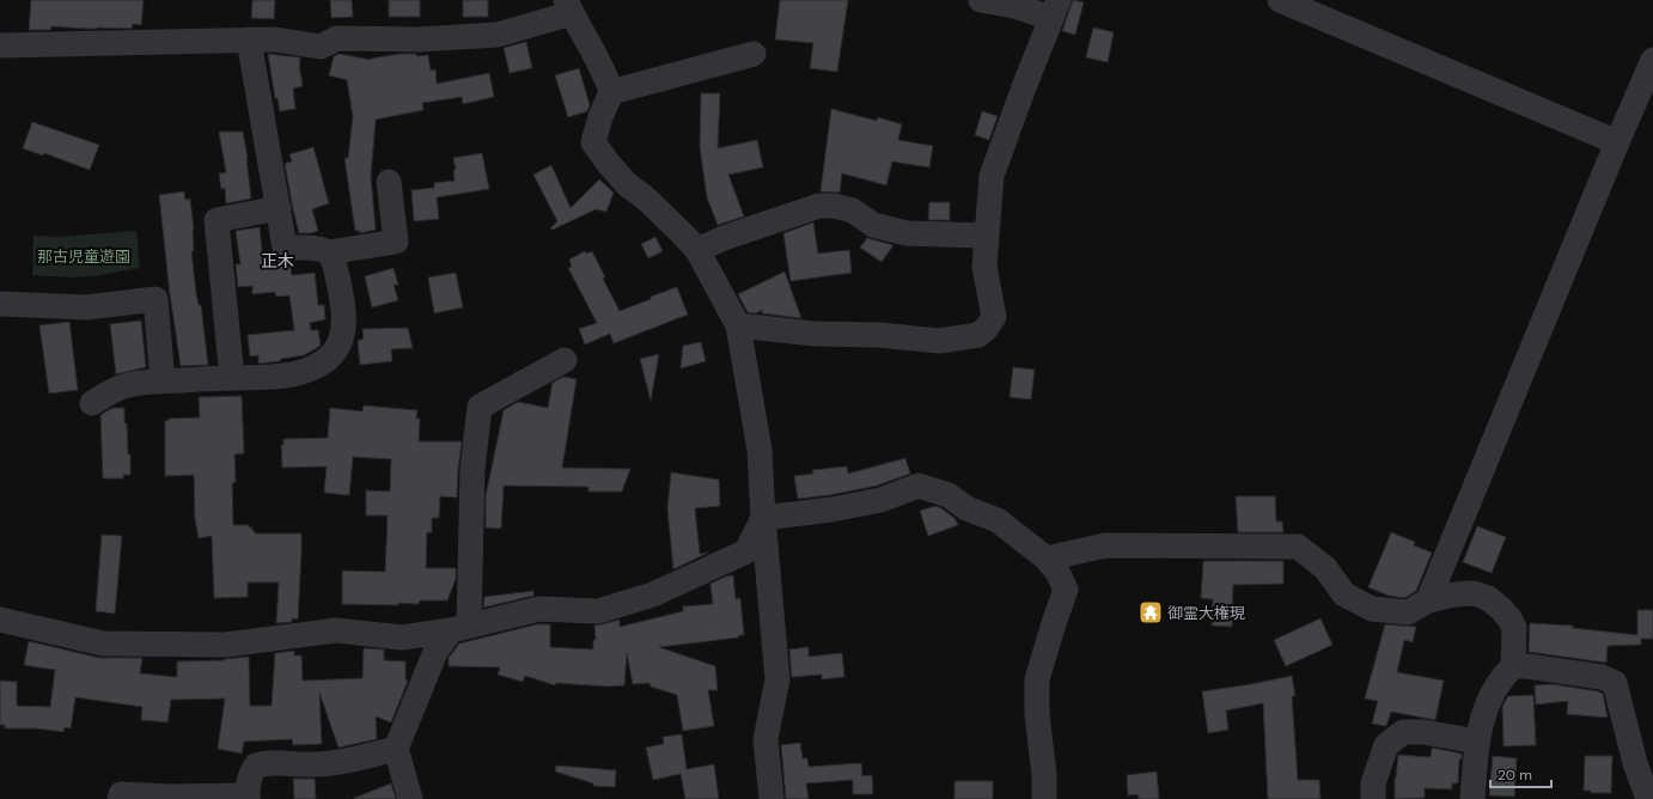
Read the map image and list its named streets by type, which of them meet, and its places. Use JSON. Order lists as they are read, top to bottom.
{
  "districts": ["正木"],
  "parks": ["那古児童遊園"],
  "places": {
    "temple": ["御霊大権現"]
  },
  "scale_bar": "20 m"
}
